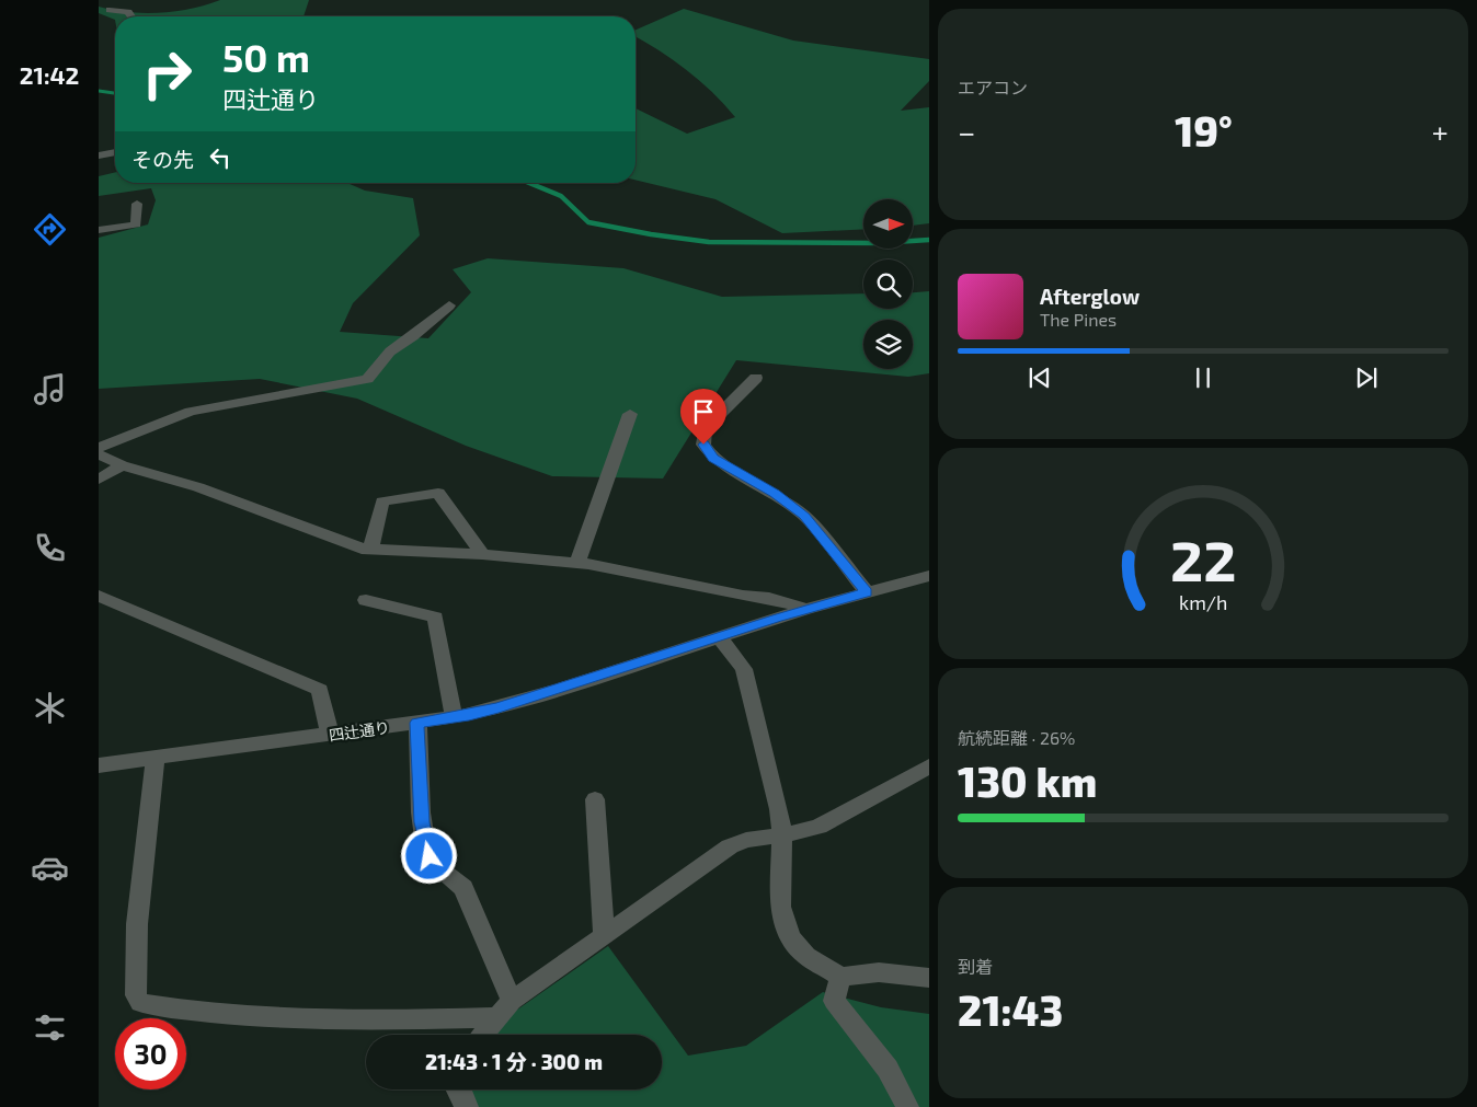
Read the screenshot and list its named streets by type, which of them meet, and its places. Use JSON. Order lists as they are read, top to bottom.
{
  "streets": {
    "street": ["四辻通り"]
  },
  "north": "right",
  "page": {
    "tabs": "21:42",
    "tile": [
      "エアコン",
      ["航続距離 · 26%", "130 km"],
      ["到着", "21:43"]
    ],
    "turn": ["50 m", "四辻通り"],
    "heat": ["−", "19°", "+"],
    "then": "その先",
    "song": ["Afterglow", "The Pines"],
    "limit": "30",
    "trip": "21:43 · 1 分 · 300 m",
    "gauge": ["22", "km/h"]
  }
}
